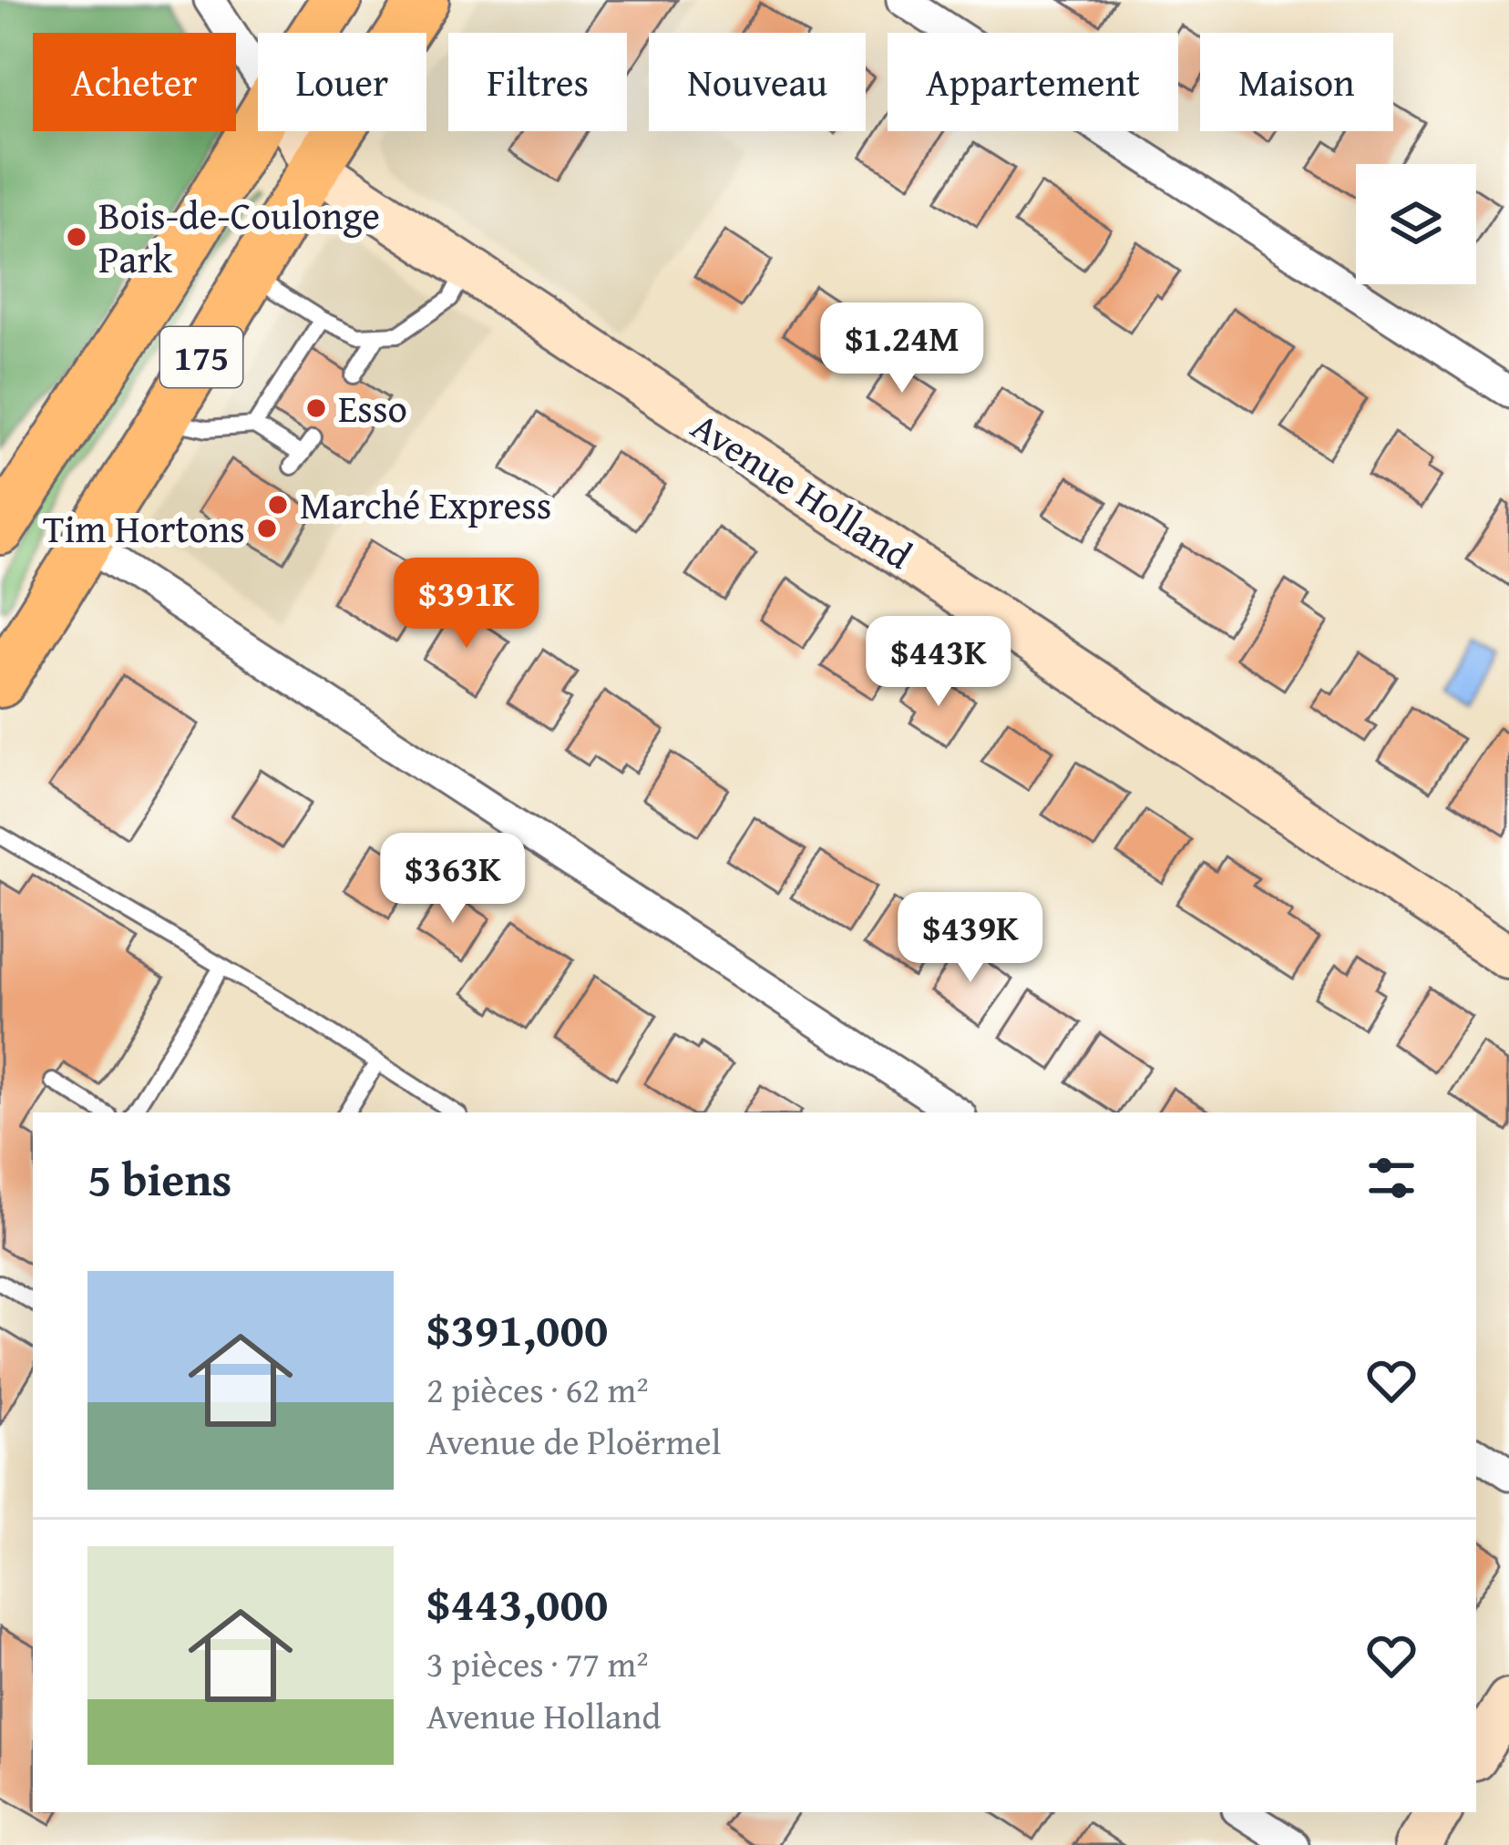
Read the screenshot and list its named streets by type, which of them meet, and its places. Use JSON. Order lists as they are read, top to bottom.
{
  "streets": {
    "main road": ["175", "Avenue Holland"]
  },
  "crossings": [
    ["175", "Avenue Holland"]
  ],
  "places": [
    "Bois-de-Coulonge Park",
    "Esso",
    "Marché Express",
    "Tim Hortons"
  ],
  "page": {
    "chip": [
      "Acheter",
      "Louer",
      "Filtres",
      "Nouveau",
      "Appartement",
      "Maison"
    ],
    "price": [
      "$1.24M",
      "$391K",
      "$443K",
      "$363K",
      "$439K"
    ],
    "heading": "5 biens",
    "list": [
      {
        "name": "$391,000",
        "note": "2 pièces · 62 m² · Avenue de Ploërmel"
      },
      {
        "name": "$443,000",
        "note": "3 pièces · 77 m² · Avenue Holland"
      }
    ]
  }
}
